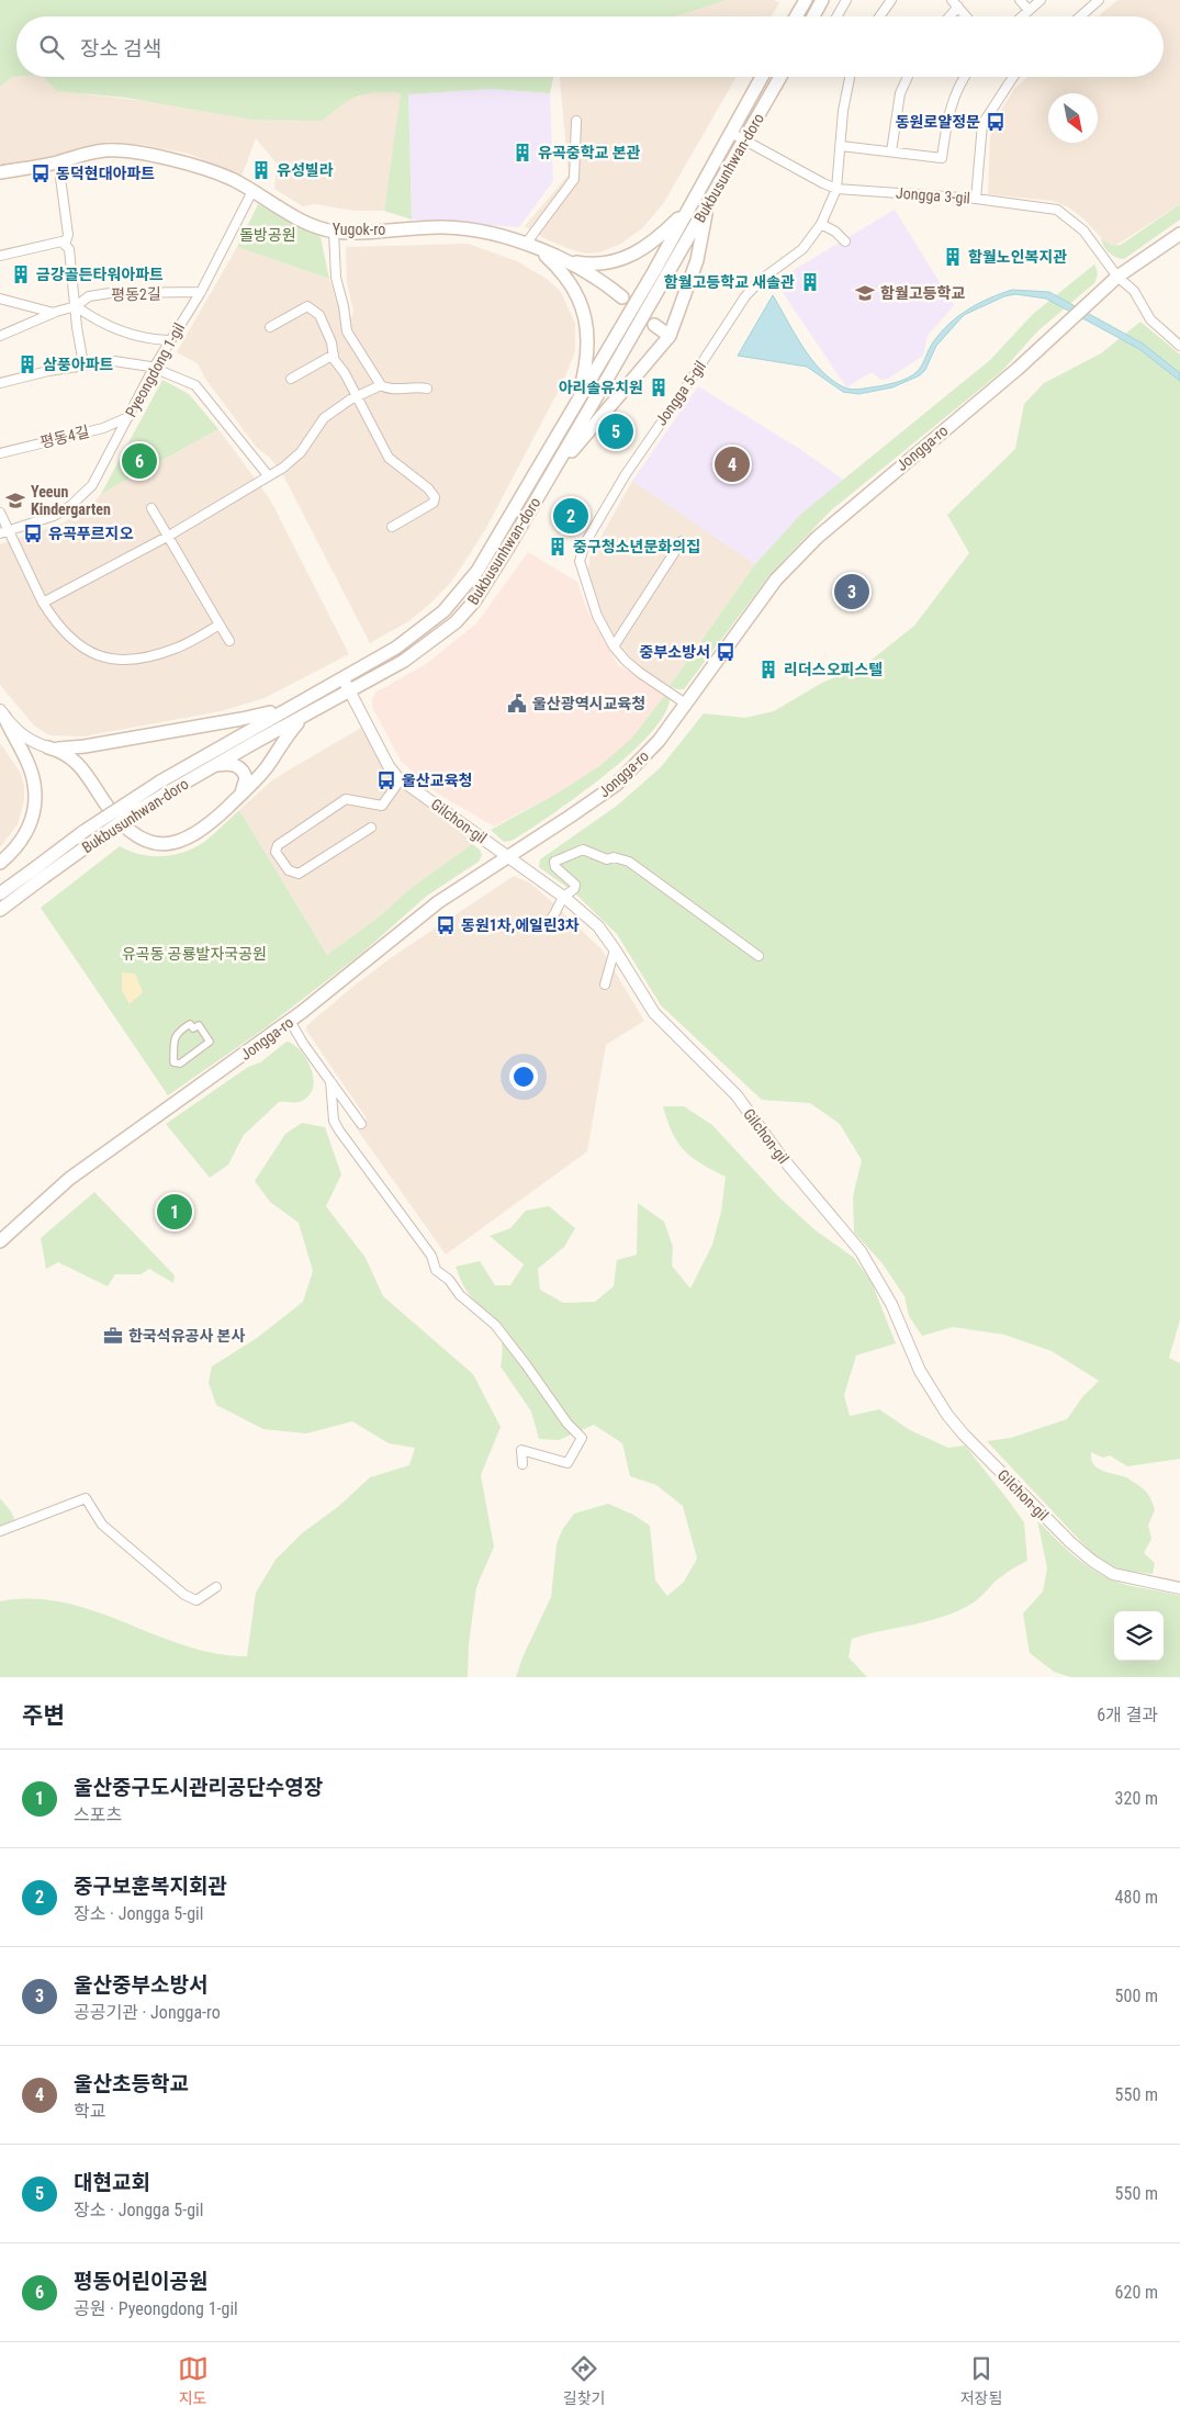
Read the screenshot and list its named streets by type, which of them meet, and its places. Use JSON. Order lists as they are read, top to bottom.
{
  "streets": {
    "main road": ["Bukbusunhwan-doro", "Yugok-ro", "Jongga-ro"],
    "street": [
      "Jongga 3-gil",
      "평동2길",
      "Pyeongdong 1-gil",
      "Jongga 5-gil",
      "평동4길",
      "Gilchon-gil"
    ]
  },
  "crossings": [
    ["Bukbusunhwan-doro", "Jongga 3-gil"],
    ["Bukbusunhwan-doro", "Gilchon-gil"],
    ["Jongga 3-gil", "Jongga 5-gil"],
    ["Jongga 3-gil", "Jongga-ro"],
    ["Yugok-ro", "Pyeongdong 1-gil"],
    ["평동2길", "Pyeongdong 1-gil"],
    ["Pyeongdong 1-gil", "평동4길"],
    ["Jongga 5-gil", "Jongga-ro"],
    ["Jongga-ro", "Gilchon-gil"]
  ],
  "parks": ["돌방공원", "유곡동 공룡발자국공원"],
  "places": {
    "bus stop": [
      "동원로얄정문",
      "동덕현대아파트",
      "유곡푸르지오",
      "중부소방서",
      "울산교육청",
      "동원1차,에일린3차"
    ],
    "building": [
      "유곡중학교 본관",
      "유성빌라",
      "함월노인복지관",
      "금강골든타워아파트",
      "함월고등학교 새솔관",
      "삼풍아파트",
      "아리솔유치원",
      "중구청소년문화의집",
      "리더스오피스텔"
    ],
    "school or university": ["함월고등학교", "Yeeun Kindergarten"],
    "public building": ["울산광역시교육청"],
    "office": ["한국석유공사 본사"]
  },
  "north": "bottom right",
  "page": {
    "search": "장소 검색",
    "pins": [
      "5",
      "6",
      "4",
      "2",
      "3",
      "1"
    ],
    "heading": ["주변", "6개 결과"],
    "list": [
      {
        "mark": "1",
        "name": "울산중구도시관리공단수영장",
        "note": "스포츠",
        "value": "320 m"
      },
      {
        "mark": "2",
        "name": "중구보훈복지회관",
        "note": "장소 · Jongga 5-gil",
        "value": "480 m"
      },
      {
        "mark": "3",
        "name": "울산중부소방서",
        "note": "공공기관 · Jongga-ro",
        "value": "500 m"
      },
      {
        "mark": "4",
        "name": "울산초등학교",
        "note": "학교",
        "value": "550 m"
      },
      {
        "mark": "5",
        "name": "대현교회",
        "note": "장소 · Jongga 5-gil",
        "value": "550 m"
      },
      {
        "mark": "6",
        "name": "평동어린이공원",
        "note": "공원 · Pyeongdong 1-gil",
        "value": "620 m"
      }
    ],
    "nav": ["지도", "길찾기", "저장됨"]
  }
}
